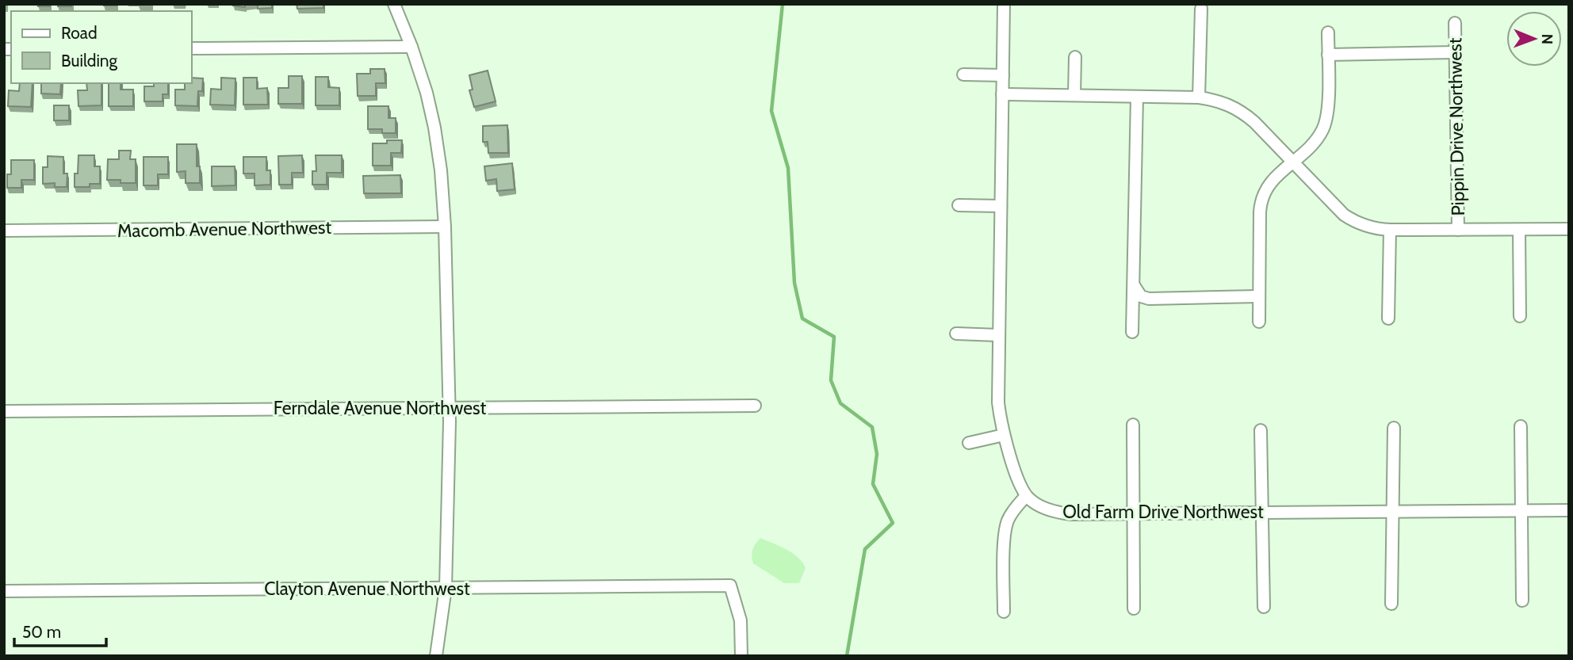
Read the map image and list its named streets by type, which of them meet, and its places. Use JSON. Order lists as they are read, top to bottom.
{
  "streets": {
    "street": [
      "Pippin Drive Northwest",
      "Macomb Avenue Northwest",
      "Ferndale Avenue Northwest",
      "Old Farm Drive Northwest",
      "Clayton Avenue Northwest"
    ]
  },
  "legend": ["Road", "Building"],
  "scale_bar": "50 m",
  "north": "right"
}
